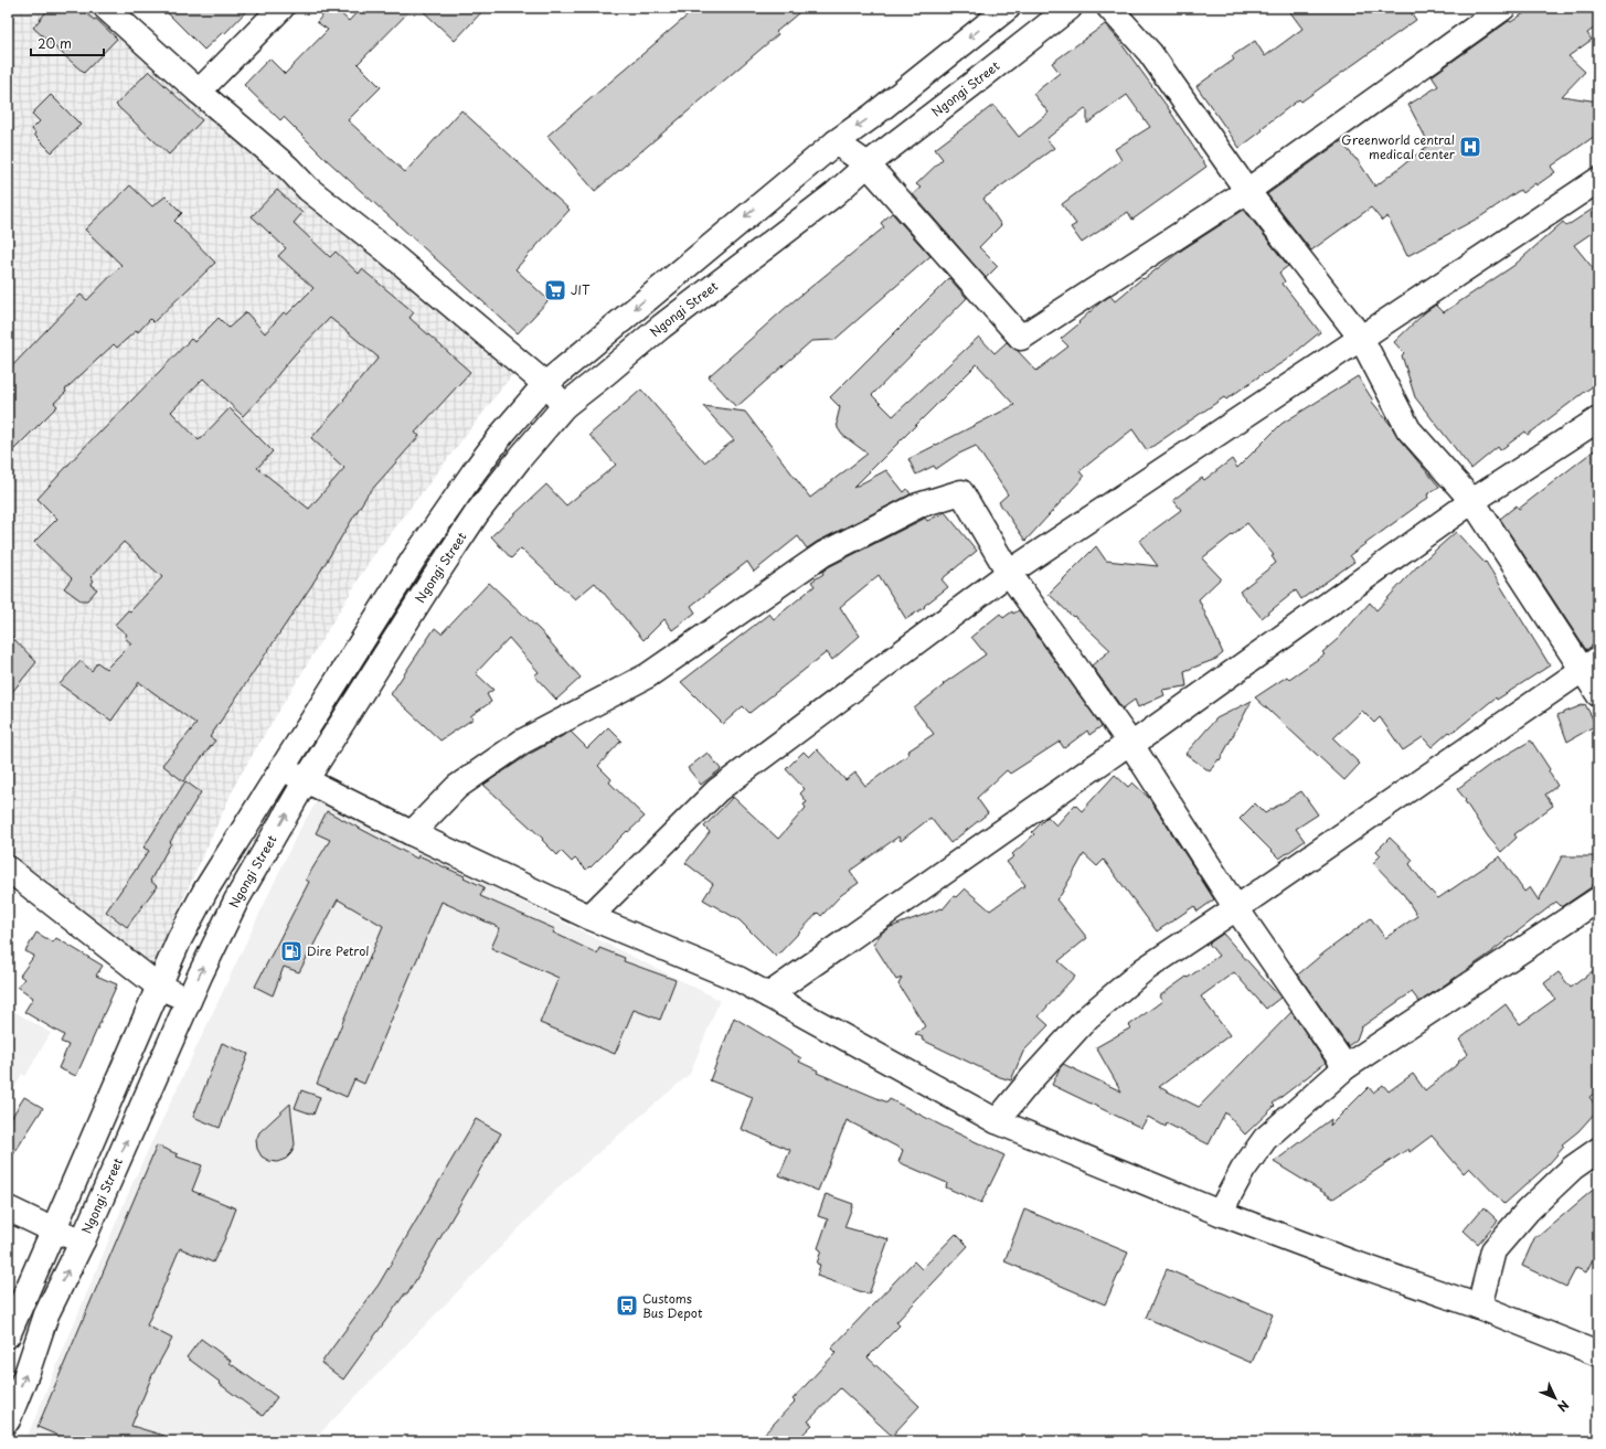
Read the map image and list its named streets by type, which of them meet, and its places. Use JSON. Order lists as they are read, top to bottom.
{
  "streets": {
    "street": ["Ngongi Street"]
  },
  "places": {
    "hospital": ["Greenworld central medical center"],
    "supermarket": ["JIT"],
    "fuel station": ["Dire Petrol"],
    "bus stop": ["Customs Bus Depot"]
  },
  "scale_bar": "20 m",
  "north": "bottom right"
}
